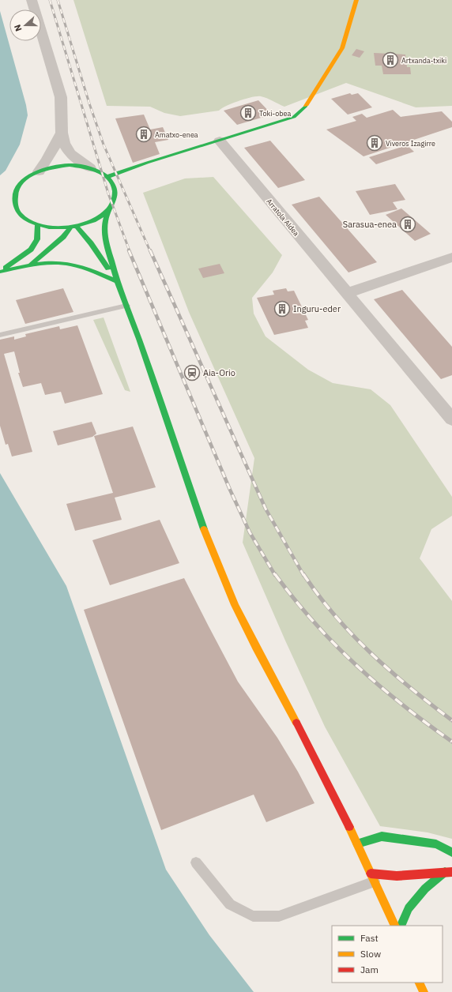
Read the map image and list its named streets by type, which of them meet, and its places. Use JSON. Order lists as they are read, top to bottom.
{
  "streets": {
    "street": ["Arratola Aldea"]
  },
  "places": {
    "building": [
      "Artxanda-txiki",
      "Toki-obea",
      "Amatxo-enea",
      "Viveros Izagirre",
      "Sarasua-enea",
      "Inguru-eder"
    ],
    "station": ["Aia-Orio"]
  },
  "legend": ["Fast", "Slow", "Jam"],
  "north": "left"
}
